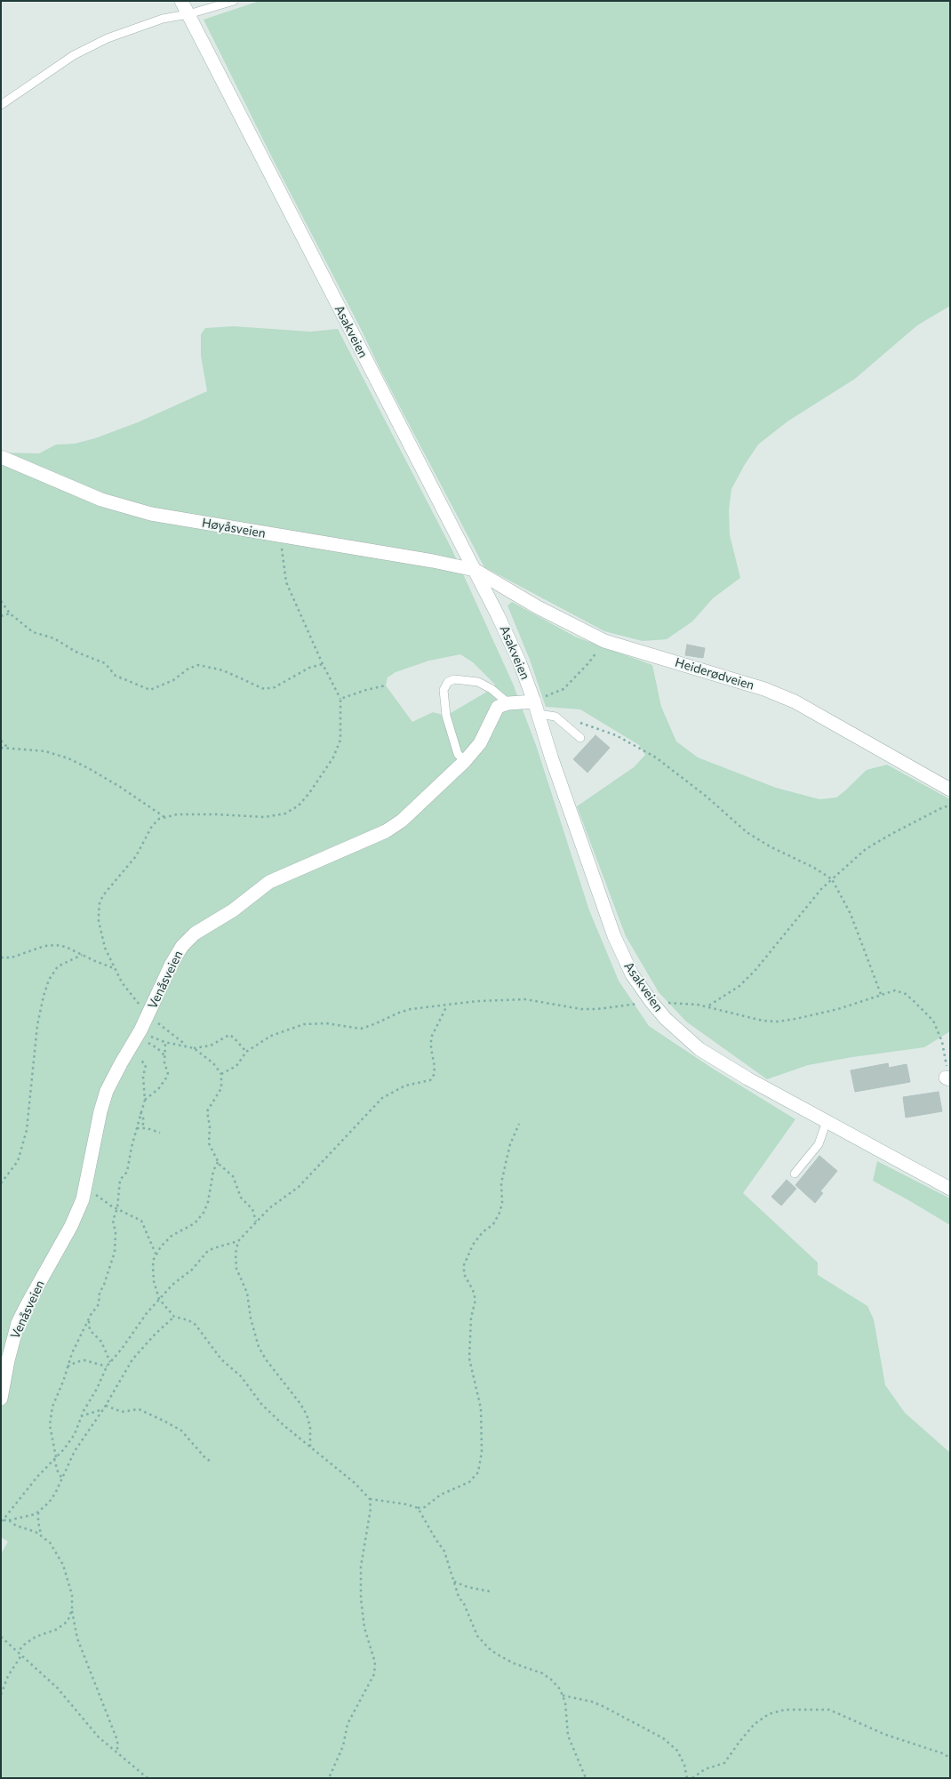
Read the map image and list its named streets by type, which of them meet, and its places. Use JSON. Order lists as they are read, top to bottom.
{
  "streets": {
    "street": [
      "Asakveien",
      "Høyåsveien",
      "Heiderødveien",
      "Venåsveien"
    ]
  },
  "crossings": [
    ["Asakveien", "Høyåsveien"],
    ["Asakveien", "Heiderødveien"],
    ["Høyåsveien", "Heiderødveien"]
  ]
}
